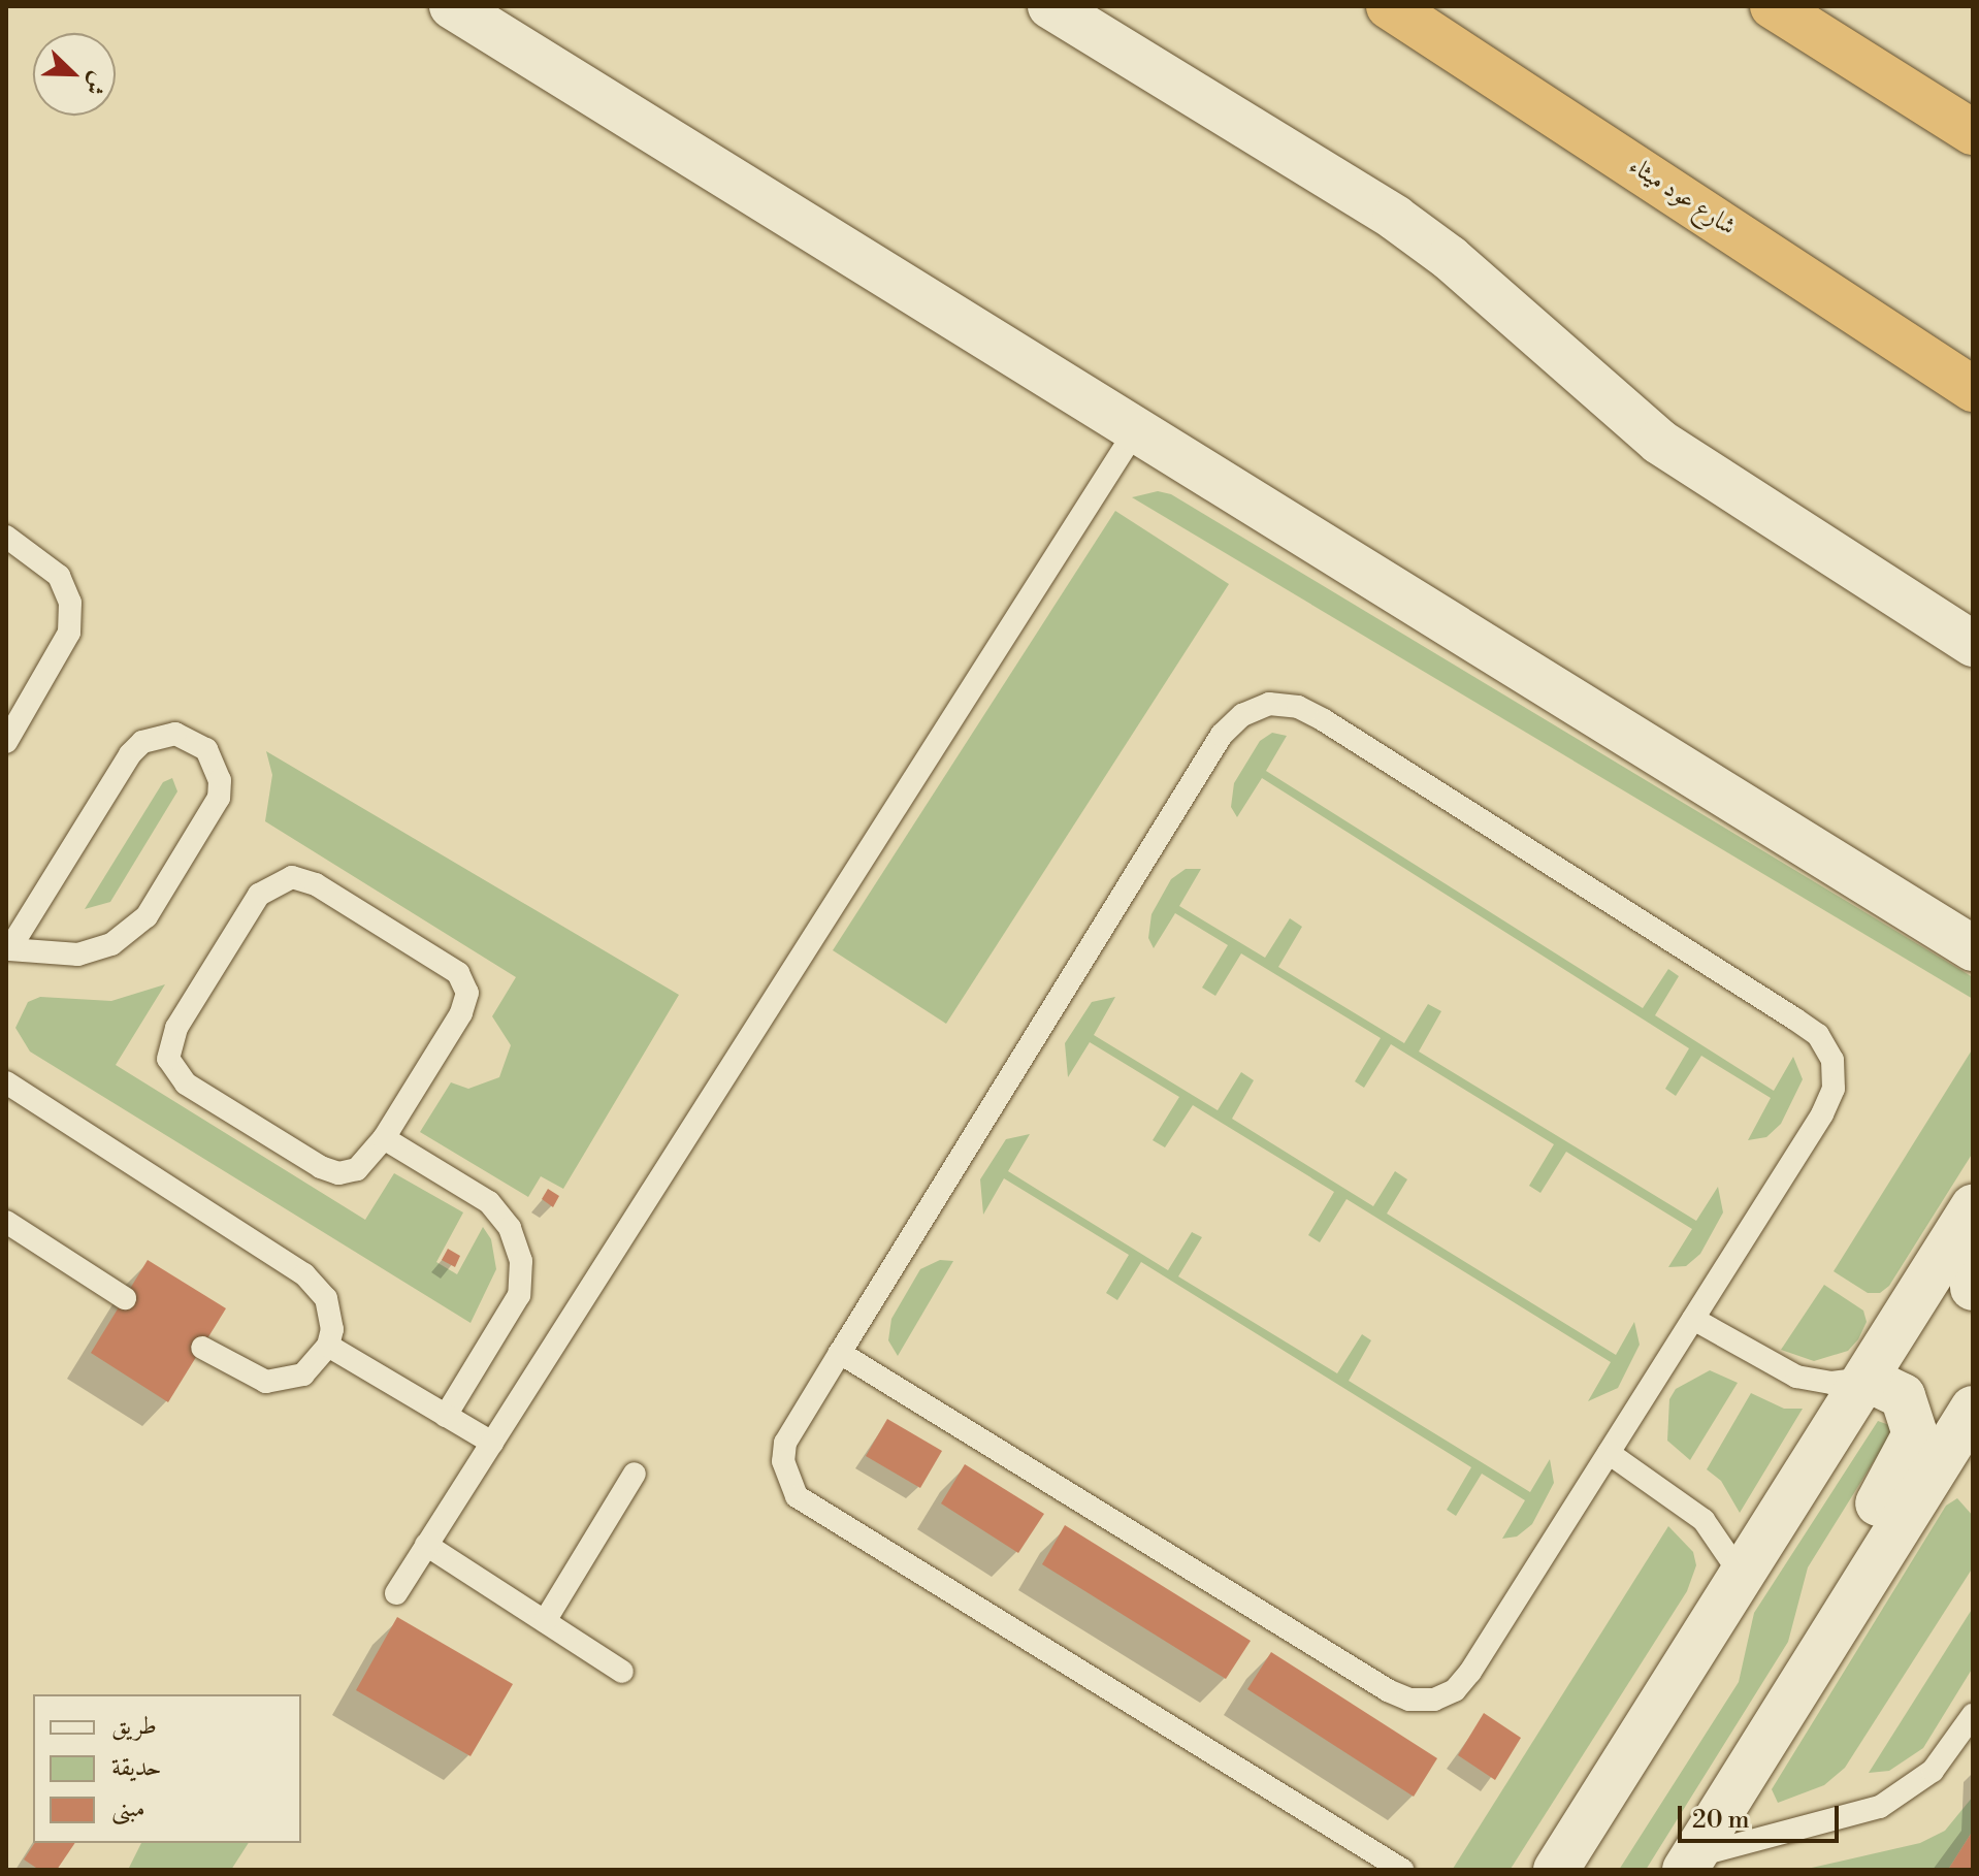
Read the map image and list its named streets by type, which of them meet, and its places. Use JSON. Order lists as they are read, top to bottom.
{
  "streets": {
    "highway": ["شارع عود ميثاء"]
  },
  "legend": ["طريق", "حديقة", "مبنى"],
  "scale_bar": "20 m",
  "north": "bottom right"
}
